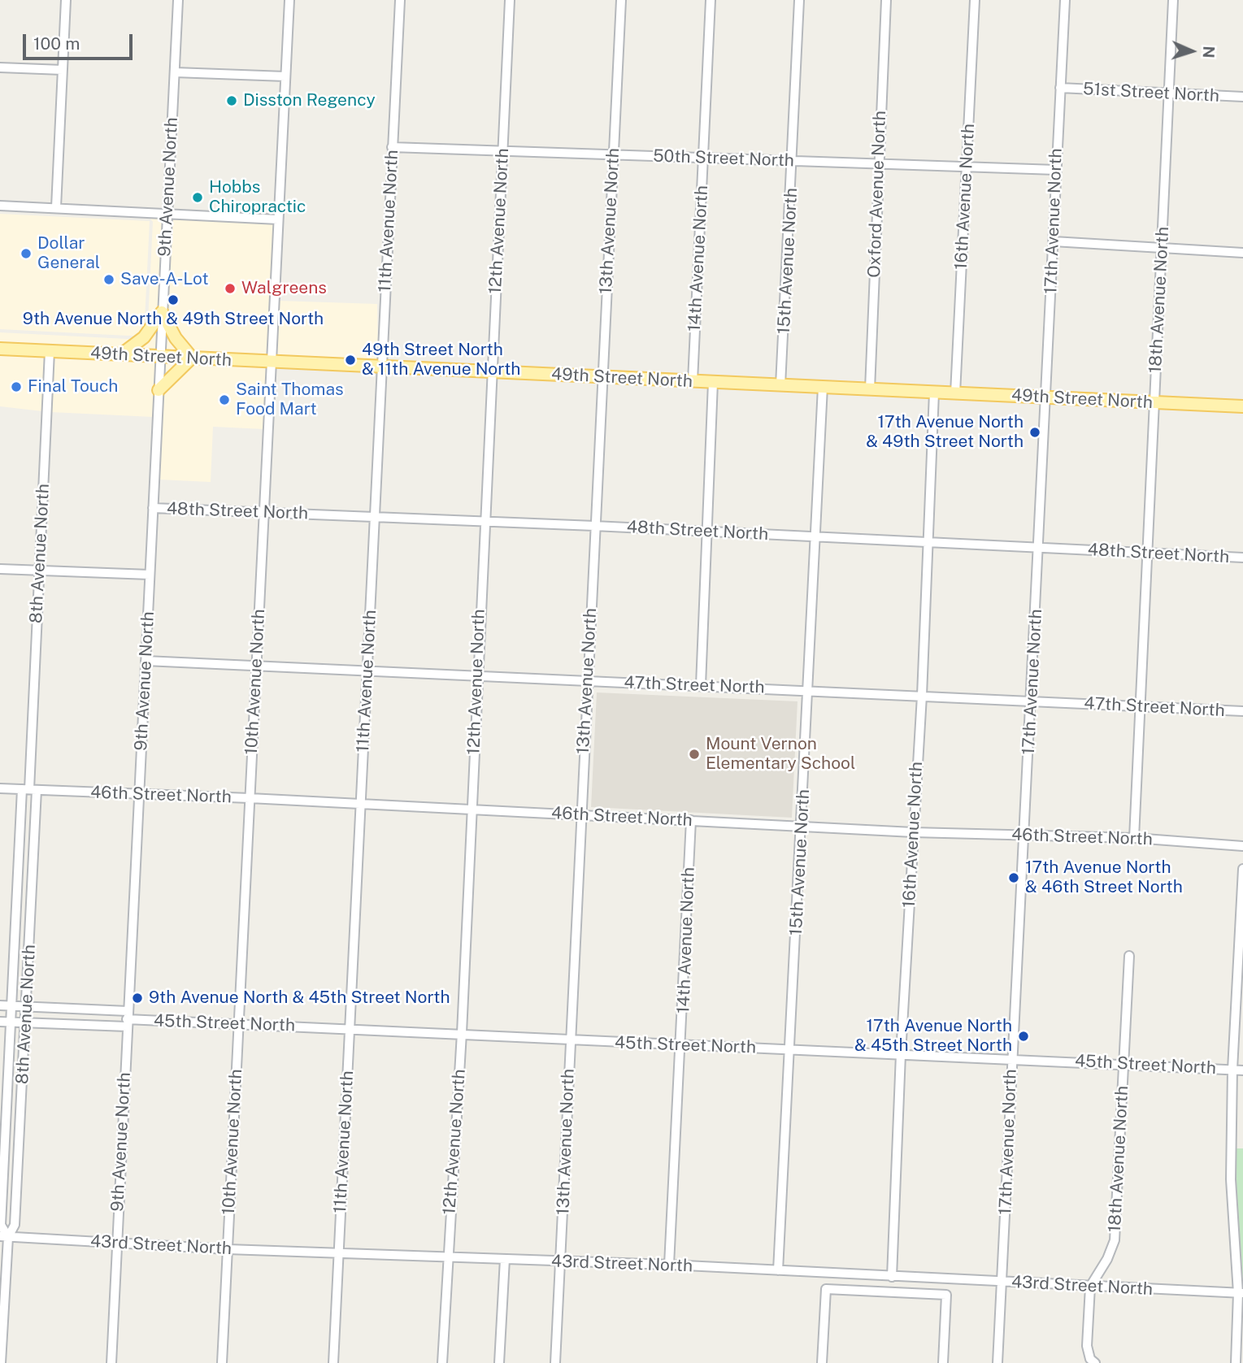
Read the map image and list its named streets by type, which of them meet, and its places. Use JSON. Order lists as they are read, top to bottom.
{
  "streets": {
    "main road": ["49th Street North"],
    "street": [
      "51st Street North",
      "50th Street North",
      "9th Avenue North",
      "Oxford Avenue North",
      "16th Avenue North",
      "11th Avenue North",
      "12th Avenue North",
      "13th Avenue North",
      "17th Avenue North",
      "14th Avenue North",
      "15th Avenue North",
      "18th Avenue North",
      "48th Street North",
      "8th Avenue North",
      "10th Avenue North",
      "47th Street North",
      "46th Street North",
      "45th Street North",
      "43rd Street North"
    ]
  },
  "crossings": [
    ["51st Street North", "17th Avenue North"],
    ["51st Street North", "18th Avenue North"],
    ["50th Street North", "Oxford Avenue North"],
    ["50th Street North", "16th Avenue North"],
    ["50th Street North", "11th Avenue North"],
    ["50th Street North", "12th Avenue North"],
    ["50th Street North", "13th Avenue North"],
    ["50th Street North", "17th Avenue North"],
    ["50th Street North", "14th Avenue North"],
    ["50th Street North", "15th Avenue North"],
    ["9th Avenue North", "49th Street North"],
    ["9th Avenue North", "48th Street North"],
    ["9th Avenue North", "47th Street North"],
    ["9th Avenue North", "46th Street North"],
    ["9th Avenue North", "45th Street North"],
    ["9th Avenue North", "43rd Street North"],
    ["Oxford Avenue North", "49th Street North"],
    ["16th Avenue North", "49th Street North"],
    ["16th Avenue North", "48th Street North"],
    ["16th Avenue North", "47th Street North"],
    ["16th Avenue North", "46th Street North"],
    ["16th Avenue North", "45th Street North"],
    ["16th Avenue North", "43rd Street North"],
    ["11th Avenue North", "49th Street North"],
    ["11th Avenue North", "48th Street North"],
    ["11th Avenue North", "47th Street North"],
    ["11th Avenue North", "46th Street North"],
    ["11th Avenue North", "45th Street North"],
    ["11th Avenue North", "43rd Street North"],
    ["12th Avenue North", "49th Street North"],
    ["12th Avenue North", "48th Street North"],
    ["12th Avenue North", "47th Street North"],
    ["12th Avenue North", "46th Street North"],
    ["12th Avenue North", "45th Street North"],
    ["12th Avenue North", "43rd Street North"],
    ["13th Avenue North", "49th Street North"],
    ["13th Avenue North", "48th Street North"],
    ["13th Avenue North", "47th Street North"],
    ["13th Avenue North", "46th Street North"],
    ["13th Avenue North", "45th Street North"],
    ["13th Avenue North", "43rd Street North"],
    ["17th Avenue North", "49th Street North"],
    ["17th Avenue North", "48th Street North"],
    ["17th Avenue North", "47th Street North"],
    ["17th Avenue North", "46th Street North"],
    ["17th Avenue North", "45th Street North"],
    ["17th Avenue North", "43rd Street North"],
    ["14th Avenue North", "49th Street North"],
    ["14th Avenue North", "46th Street North"],
    ["14th Avenue North", "45th Street North"],
    ["14th Avenue North", "43rd Street North"],
    ["15th Avenue North", "49th Street North"],
    ["15th Avenue North", "48th Street North"],
    ["15th Avenue North", "47th Street North"],
    ["15th Avenue North", "46th Street North"],
    ["15th Avenue North", "45th Street North"],
    ["15th Avenue North", "43rd Street North"],
    ["18th Avenue North", "49th Street North"],
    ["18th Avenue North", "48th Street North"],
    ["18th Avenue North", "47th Street North"],
    ["18th Avenue North", "46th Street North"],
    ["18th Avenue North", "45th Street North"],
    ["18th Avenue North", "43rd Street North"],
    ["49th Street North", "8th Avenue North"],
    ["49th Street North", "10th Avenue North"],
    ["48th Street North", "10th Avenue North"],
    ["8th Avenue North", "46th Street North"],
    ["8th Avenue North", "45th Street North"],
    ["8th Avenue North", "43rd Street North"],
    ["10th Avenue North", "47th Street North"],
    ["10th Avenue North", "46th Street North"],
    ["10th Avenue North", "45th Street North"],
    ["10th Avenue North", "43rd Street North"]
  ],
  "places": [
    "Disston Regency",
    "Hobbs Chiropractic",
    "Dollar General",
    "Save-A-Lot",
    "Walgreens",
    "9th Avenue North & 49th Street North",
    "49th Street North & 11th Avenue North",
    "Final Touch",
    "Saint Thomas Food Mart",
    "17th Avenue North & 49th Street North",
    "Mount Vernon Elementary School",
    "17th Avenue North & 46th Street North",
    "9th Avenue North & 45th Street North",
    "17th Avenue North & 45th Street North"
  ],
  "scale_bar": "100 m",
  "north": "right"
}
